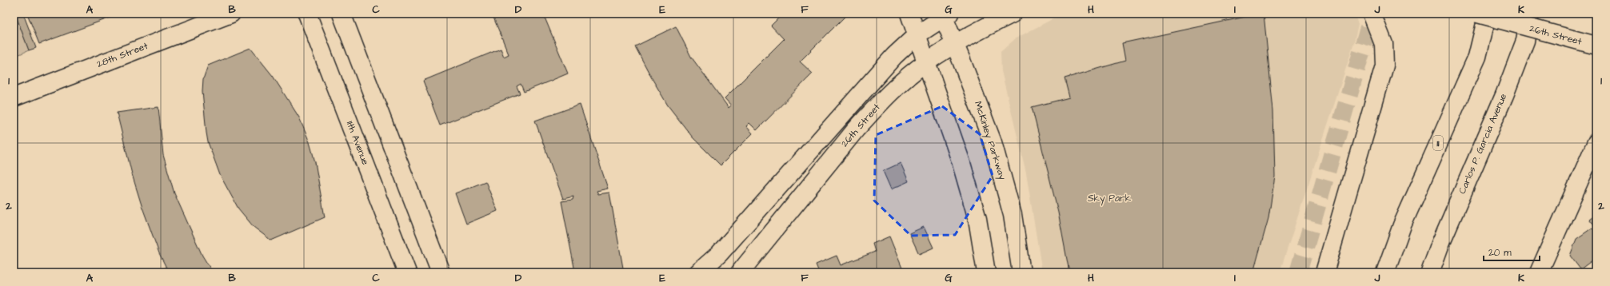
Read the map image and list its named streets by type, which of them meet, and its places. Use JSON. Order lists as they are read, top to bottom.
{
  "streets": {
    "main road": [
      "26th Street",
      "28th Street",
      "McKinley Parkway",
      "11th Avenue",
      "11",
      "Carlos P. Garcia Avenue"
    ]
  },
  "crossings": [
    ["26th Street", "McKinley Parkway"]
  ],
  "parks": ["Sky Park"],
  "scale_bar": "20 m",
  "grid": {
    "columns": [
      "A",
      "B",
      "C",
      "D",
      "E",
      "F",
      "G",
      "H",
      "I",
      "J",
      "K"
    ],
    "rows": ["1", "2"]
  }
}
